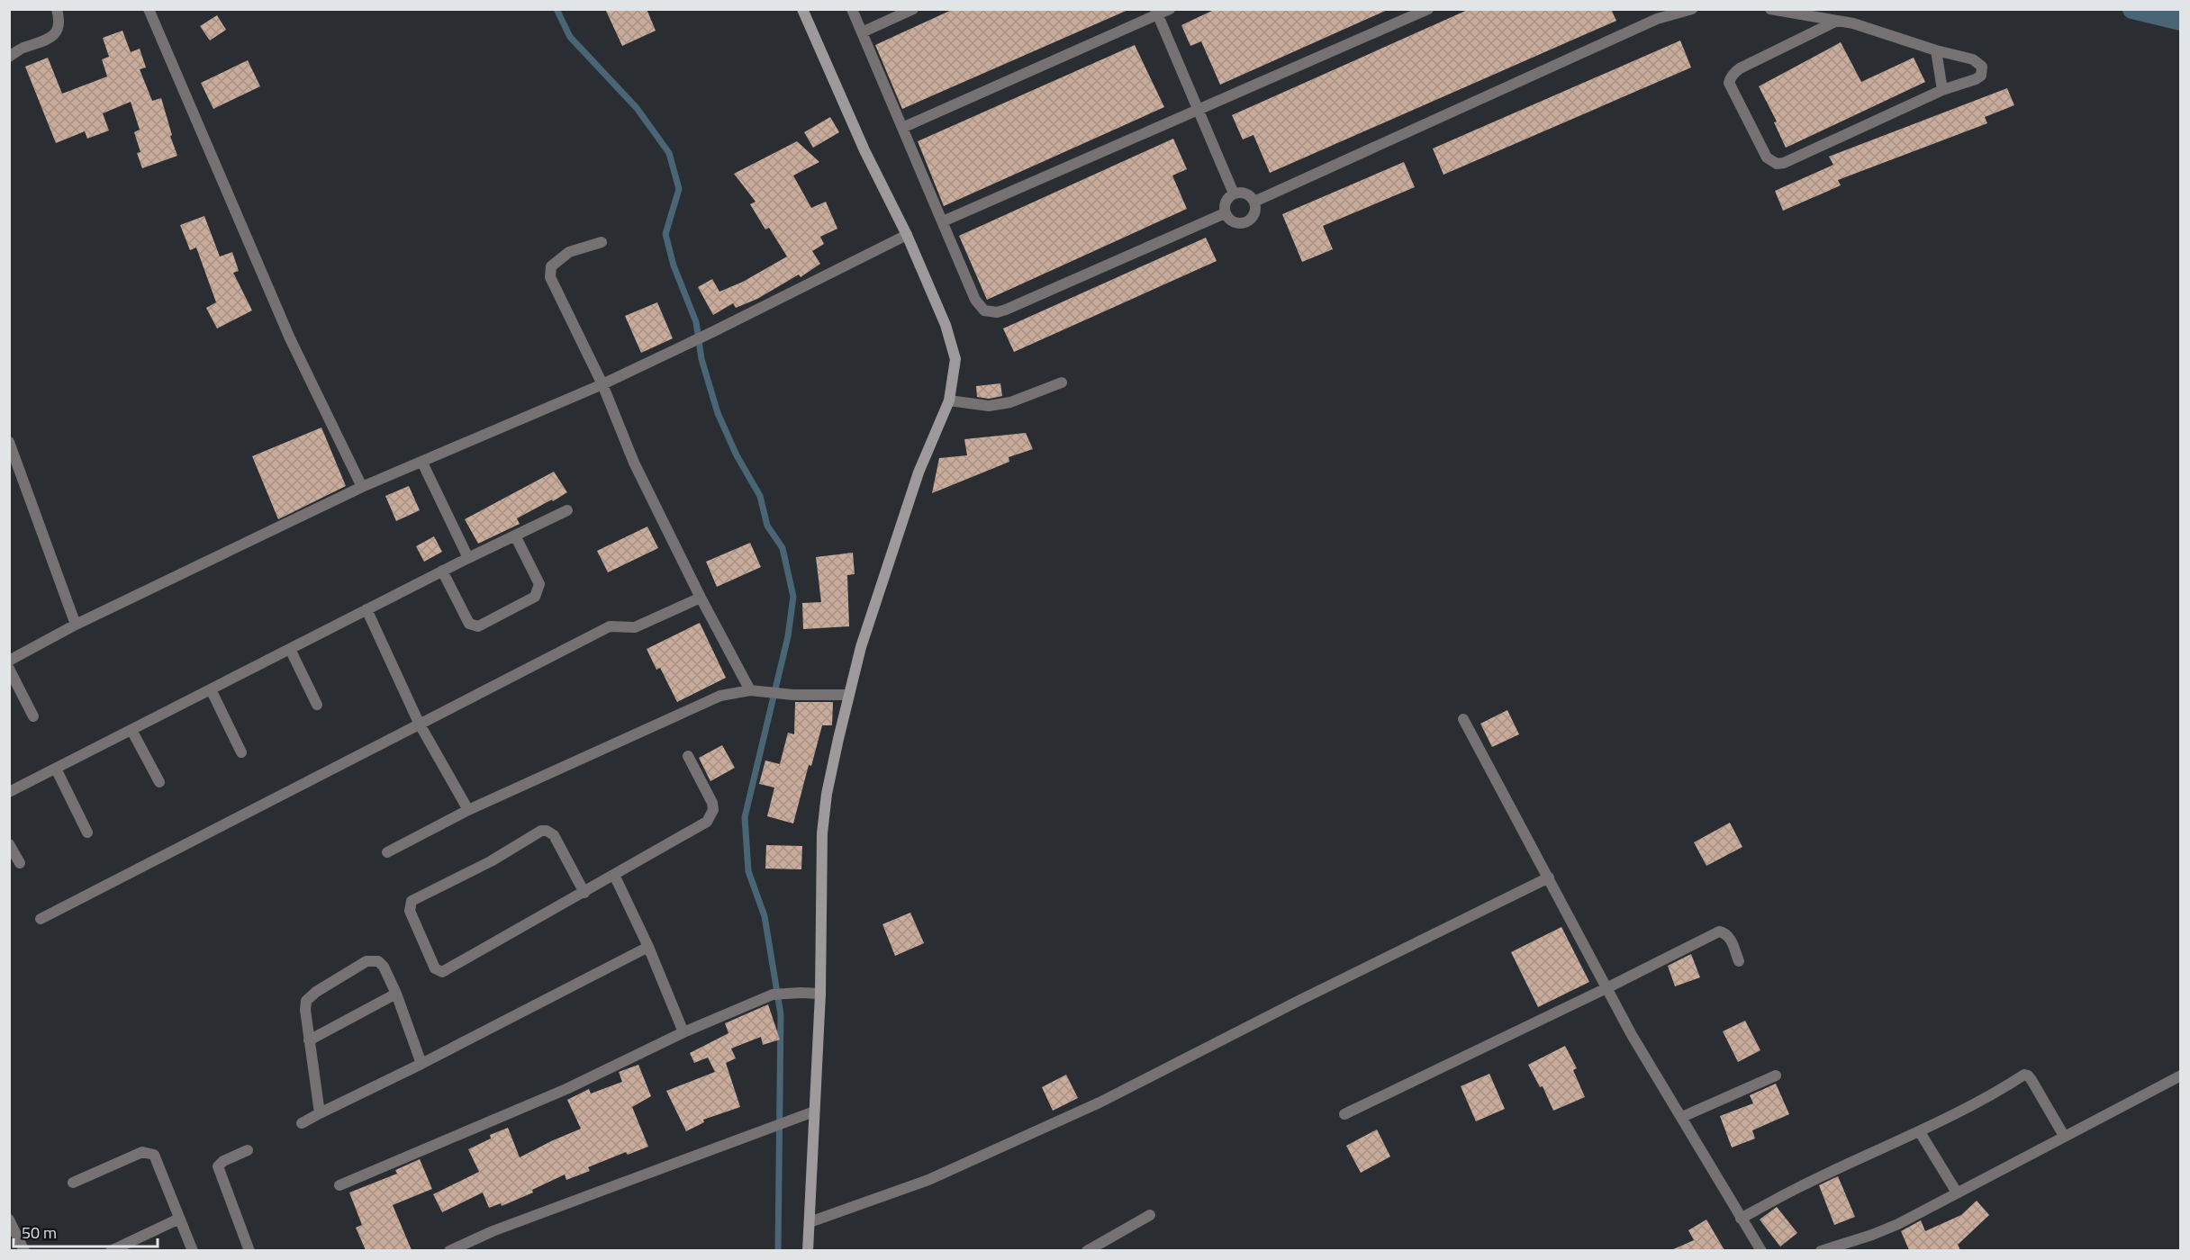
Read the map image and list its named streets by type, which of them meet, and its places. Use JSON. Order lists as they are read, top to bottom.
{
  "scale_bar": "50 m"
}
